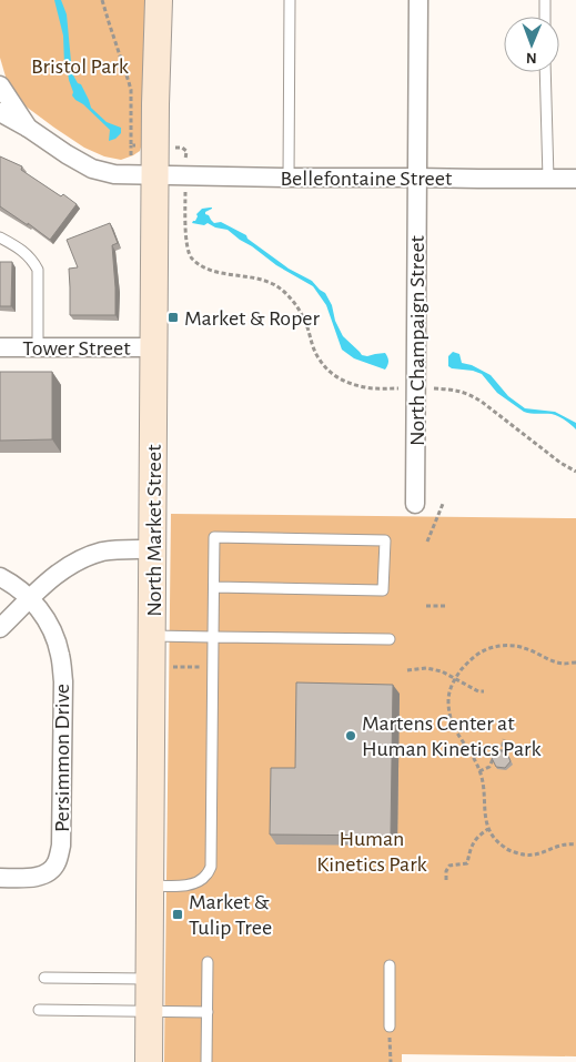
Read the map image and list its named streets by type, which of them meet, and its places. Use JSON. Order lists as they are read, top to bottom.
{
  "streets": {
    "main road": ["North Market Street"],
    "street": [
      "Bellefontaine Street",
      "North Champaign Street",
      "Tower Street",
      "Persimmon Drive"
    ]
  },
  "crossings": [
    ["Bellefontaine Street", "North Champaign Street"],
    ["Bellefontaine Street", "North Market Street"],
    ["Tower Street", "North Market Street"]
  ],
  "parks": ["Bristol Park", "Human Kinetics Park"],
  "places": {
    "transit": ["Market & Roper", "Market & Tulip Tree"],
    "other": ["Martens Center at Human Kinetics Park"]
  },
  "north": "bottom"
}
